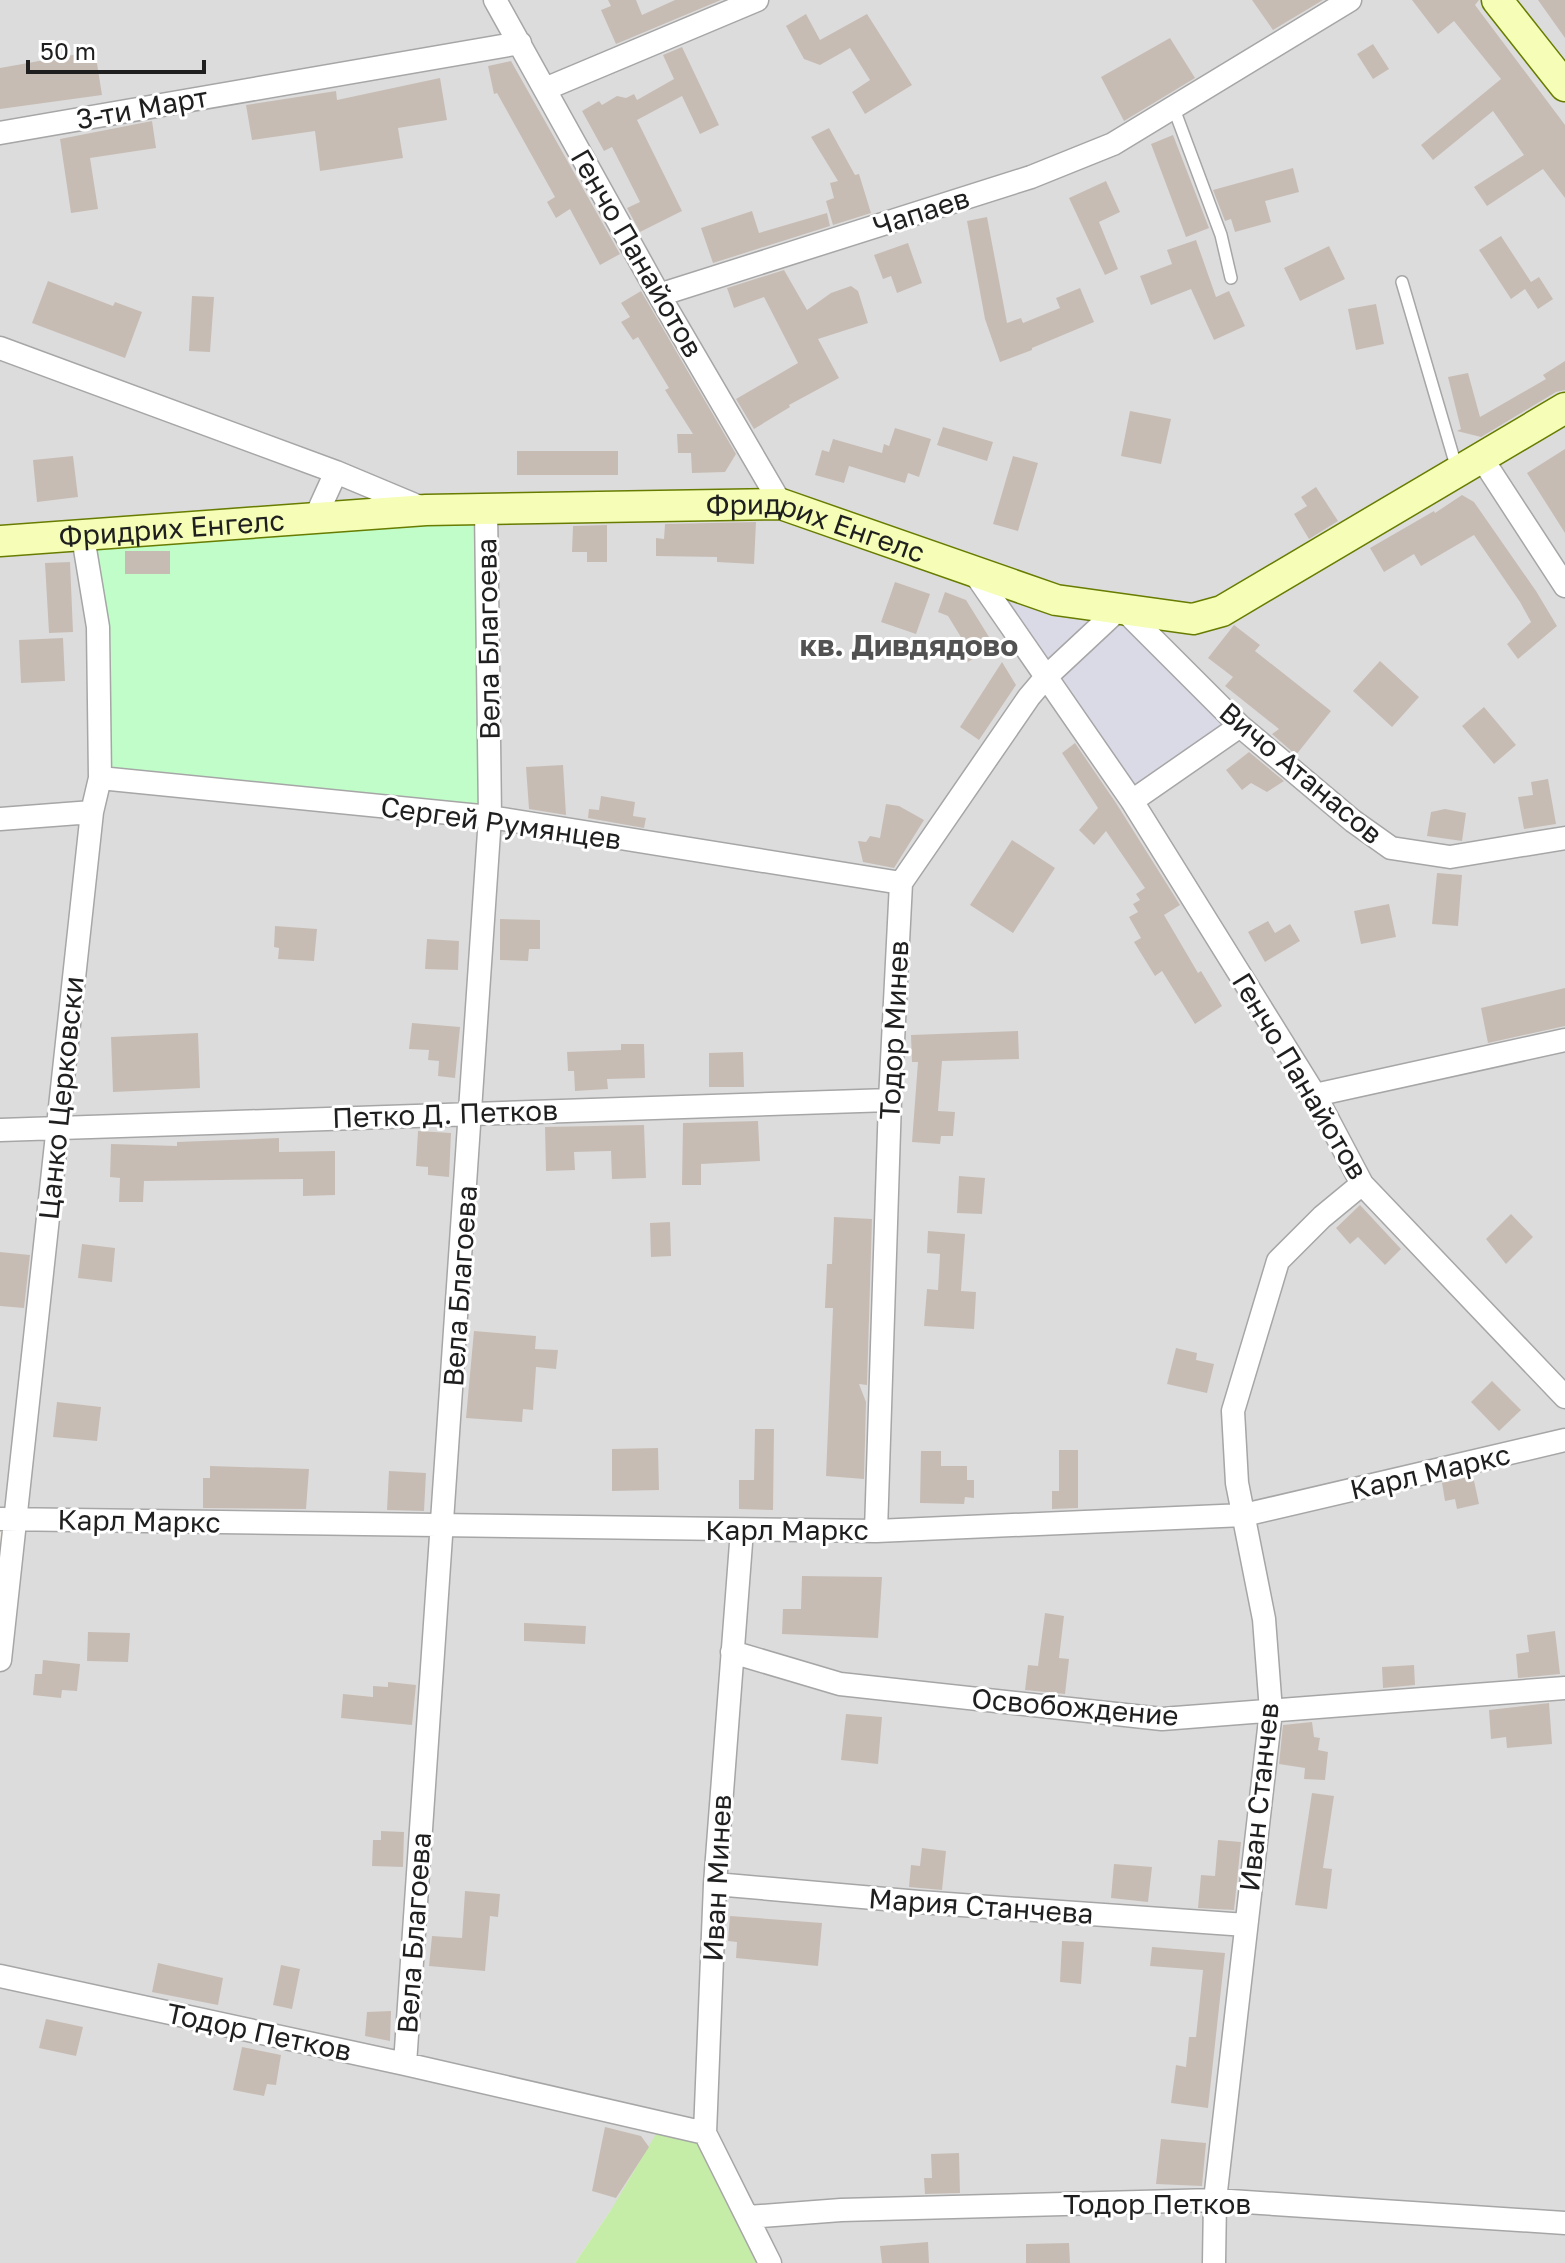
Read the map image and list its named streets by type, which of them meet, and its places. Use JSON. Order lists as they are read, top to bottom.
{
  "streets": {
    "street": [
      "3-ти Март",
      "Чапаев",
      "Генчо Панайотов",
      "Фридрих Енгелс",
      "Вела Благоева",
      "Вичо Атанасов",
      "Сергей Румянцев",
      "Тодор Минев",
      "Цанко Церковски",
      "Петко Д. Петков",
      "Карл Маркс",
      "Освобождение",
      "Иван Станчев",
      "Иван Минев",
      "Мария Станчева",
      "Тодор Петков"
    ]
  },
  "crossings": [
    ["3-ти Март", "Генчо Панайотов"],
    ["Чапаев", "Генчо Панайотов"],
    ["Генчо Панайотов", "Фридрих Енгелс"],
    ["Генчо Панайотов", "Иван Станчев"],
    ["Фридрих Енгелс", "Вела Благоева"],
    ["Фридрих Енгелс", "Вичо Атанасов"],
    ["Фридрих Енгелс", "Цанко Церковски"],
    ["Вела Благоева", "Сергей Румянцев"],
    ["Вела Благоева", "Петко Д. Петков"],
    ["Вела Благоева", "Карл Маркс"],
    ["Вела Благоева", "Тодор Петков"],
    ["Сергей Румянцев", "Тодор Минев"],
    ["Сергей Румянцев", "Цанко Церковски"],
    ["Тодор Минев", "Петко Д. Петков"],
    ["Тодор Минев", "Карл Маркс"],
    ["Цанко Церковски", "Петко Д. Петков"],
    ["Цанко Церковски", "Карл Маркс"],
    ["Карл Маркс", "Иван Станчев"],
    ["Карл Маркс", "Иван Минев"],
    ["Освобождение", "Иван Станчев"],
    ["Освобождение", "Иван Минев"],
    ["Иван Станчев", "Мария Станчева"],
    ["Иван Станчев", "Тодор Петков"],
    ["Иван Минев", "Мария Станчева"],
    ["Иван Минев", "Тодор Петков"]
  ],
  "districts": ["кв. Дивдядово"],
  "scale_bar": "50 m"
}
